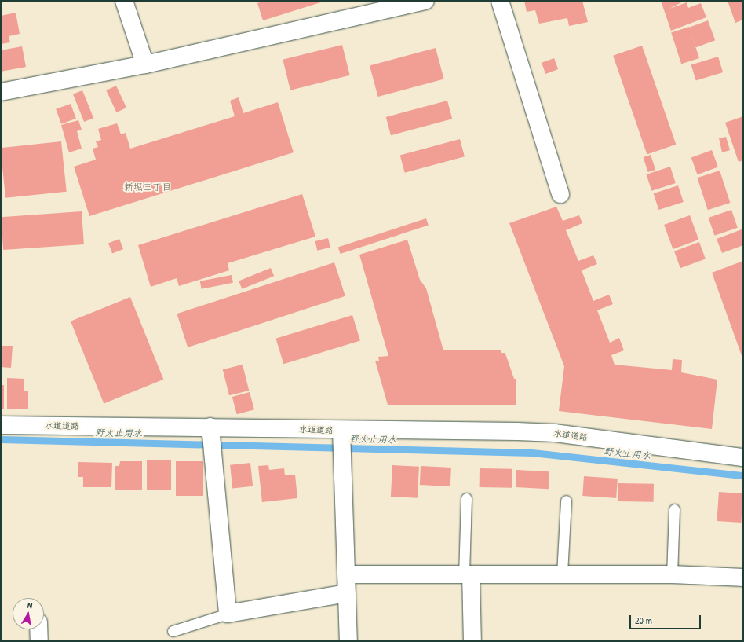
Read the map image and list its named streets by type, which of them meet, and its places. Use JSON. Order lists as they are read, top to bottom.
{
  "streets": {
    "street": ["水道道路"]
  },
  "districts": ["新堀三丁目"],
  "water": ["野火止用水"],
  "scale_bar": "20 m",
  "north": "top"
}
